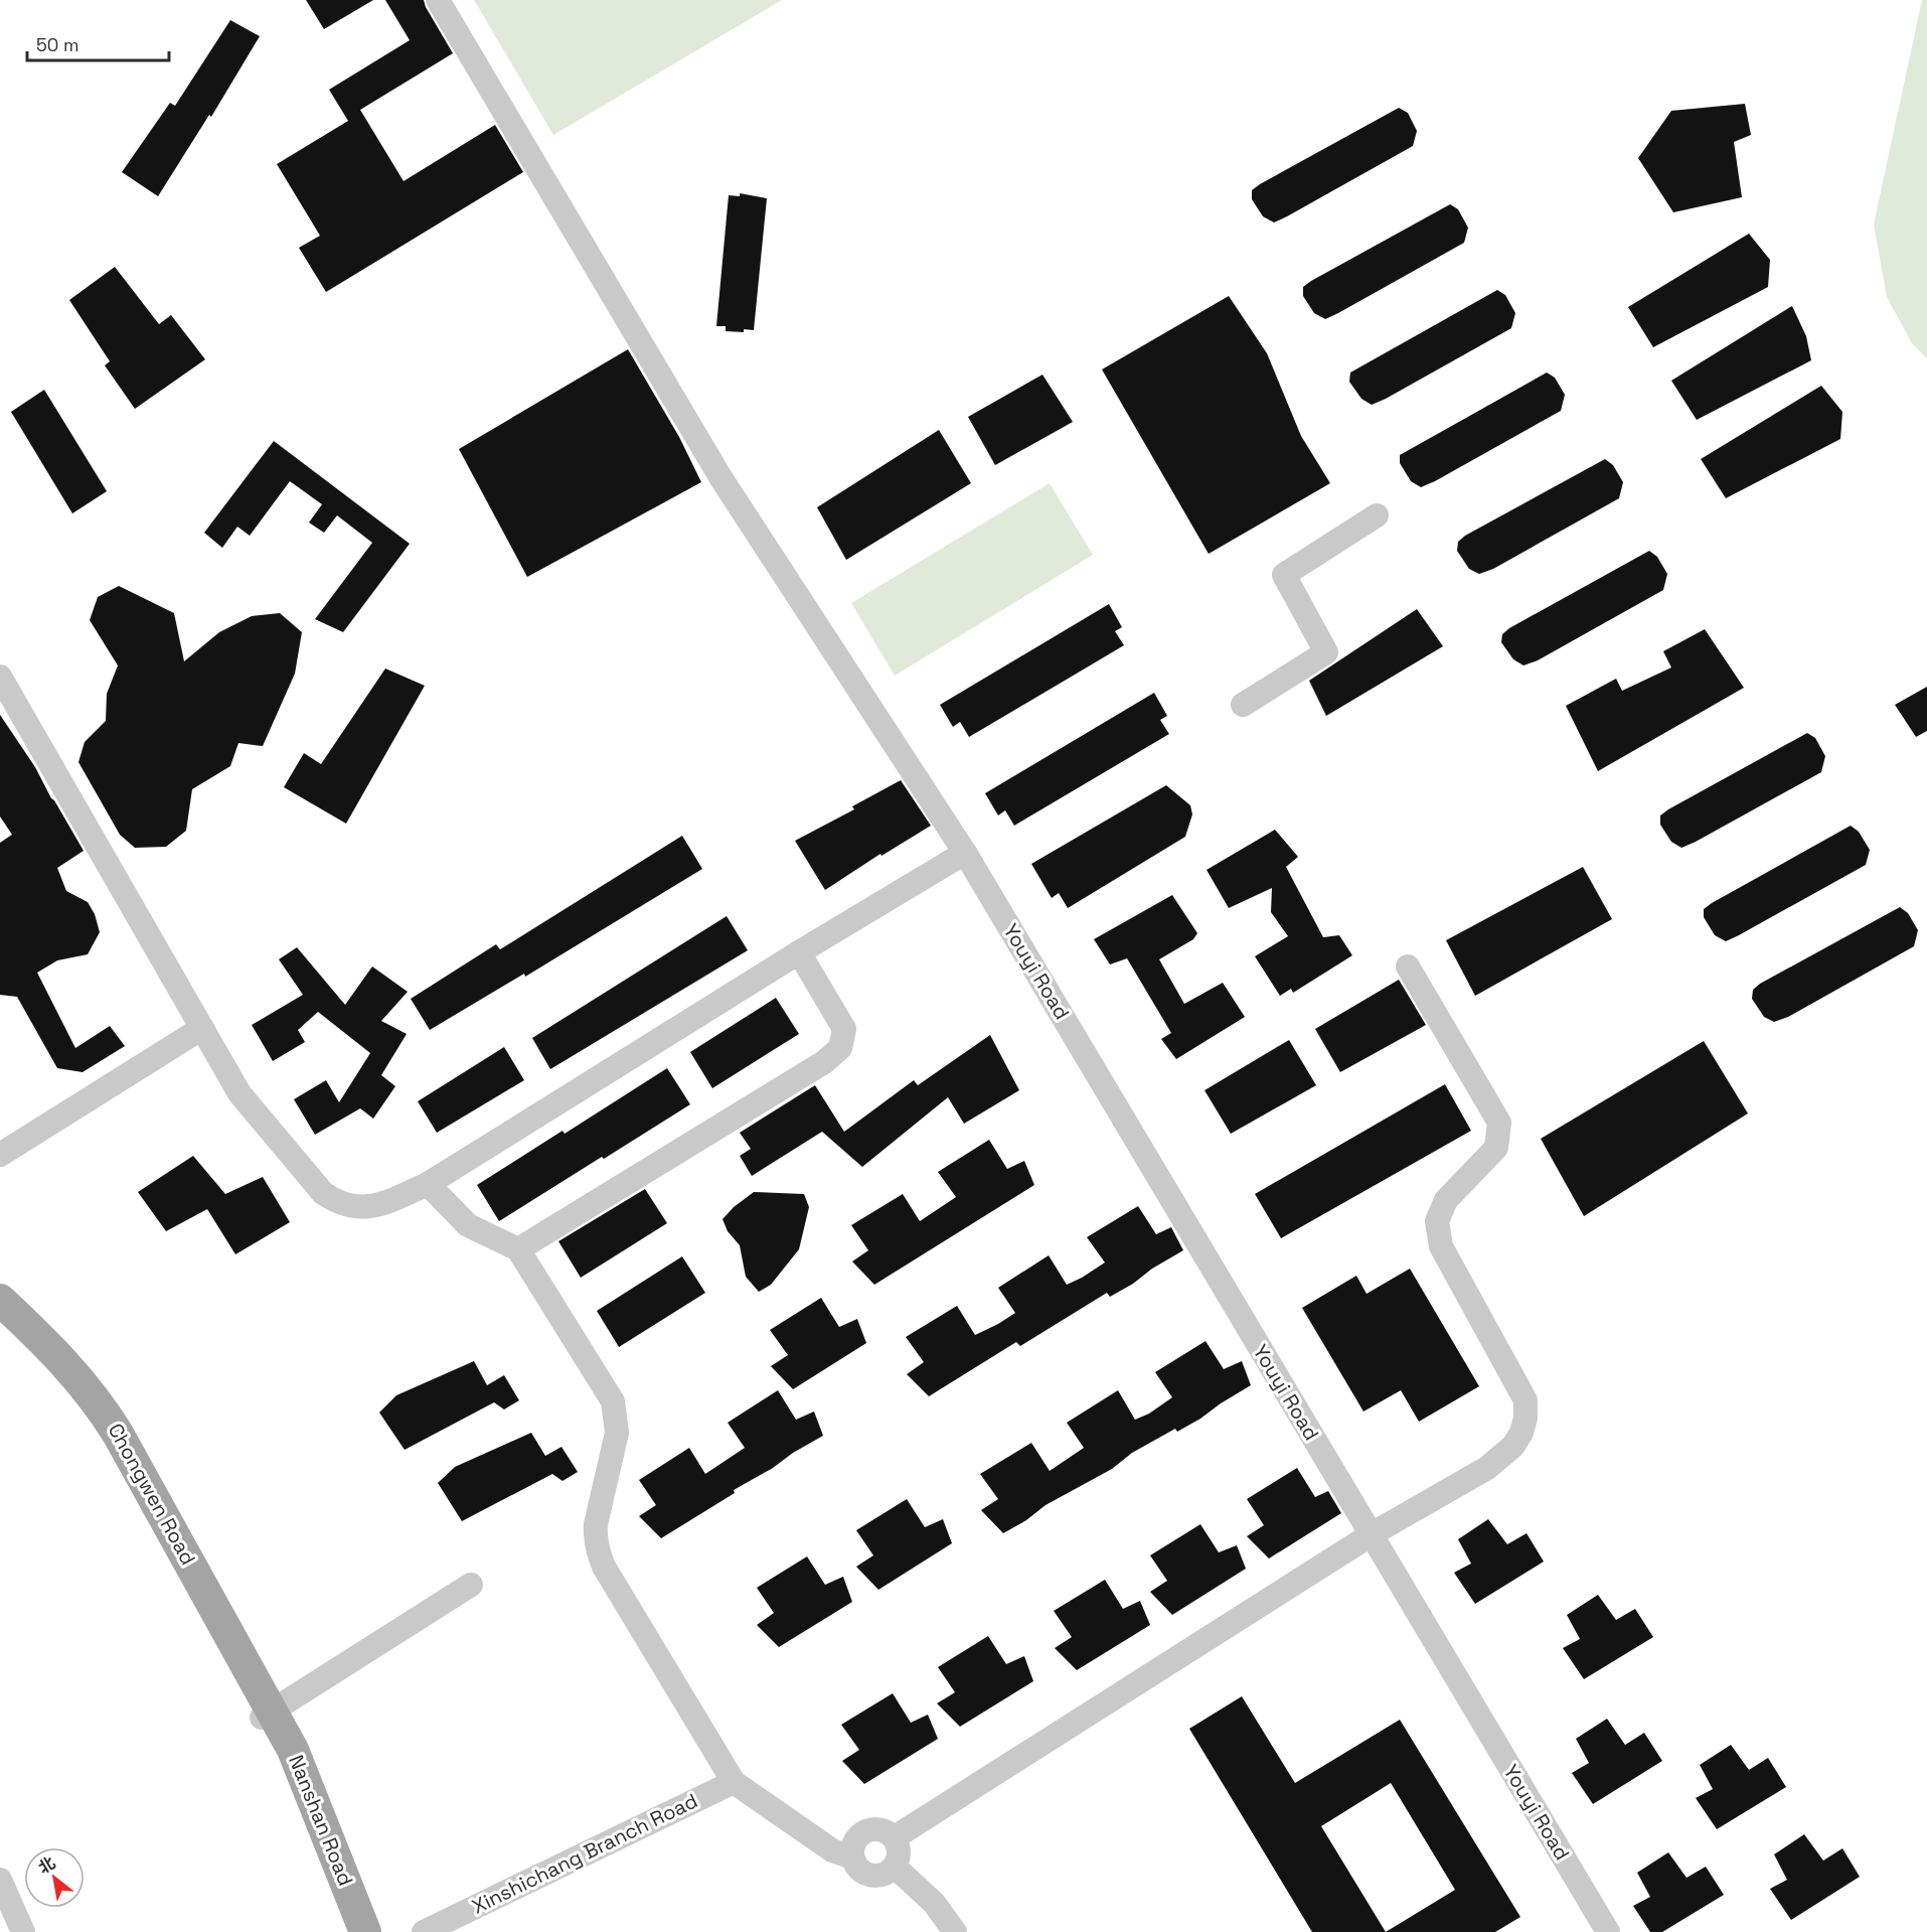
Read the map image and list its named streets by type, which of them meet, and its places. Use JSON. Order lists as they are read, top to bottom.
{
  "streets": {
    "main road": ["Chongwen Road", "Nanshan Road"],
    "street": ["Youyi Road", "Xinshichang Branch Road"]
  },
  "crossings": [
    ["Chongwen Road", "Nanshan Road"]
  ],
  "scale_bar": "50 m",
  "north": "top left"
}
